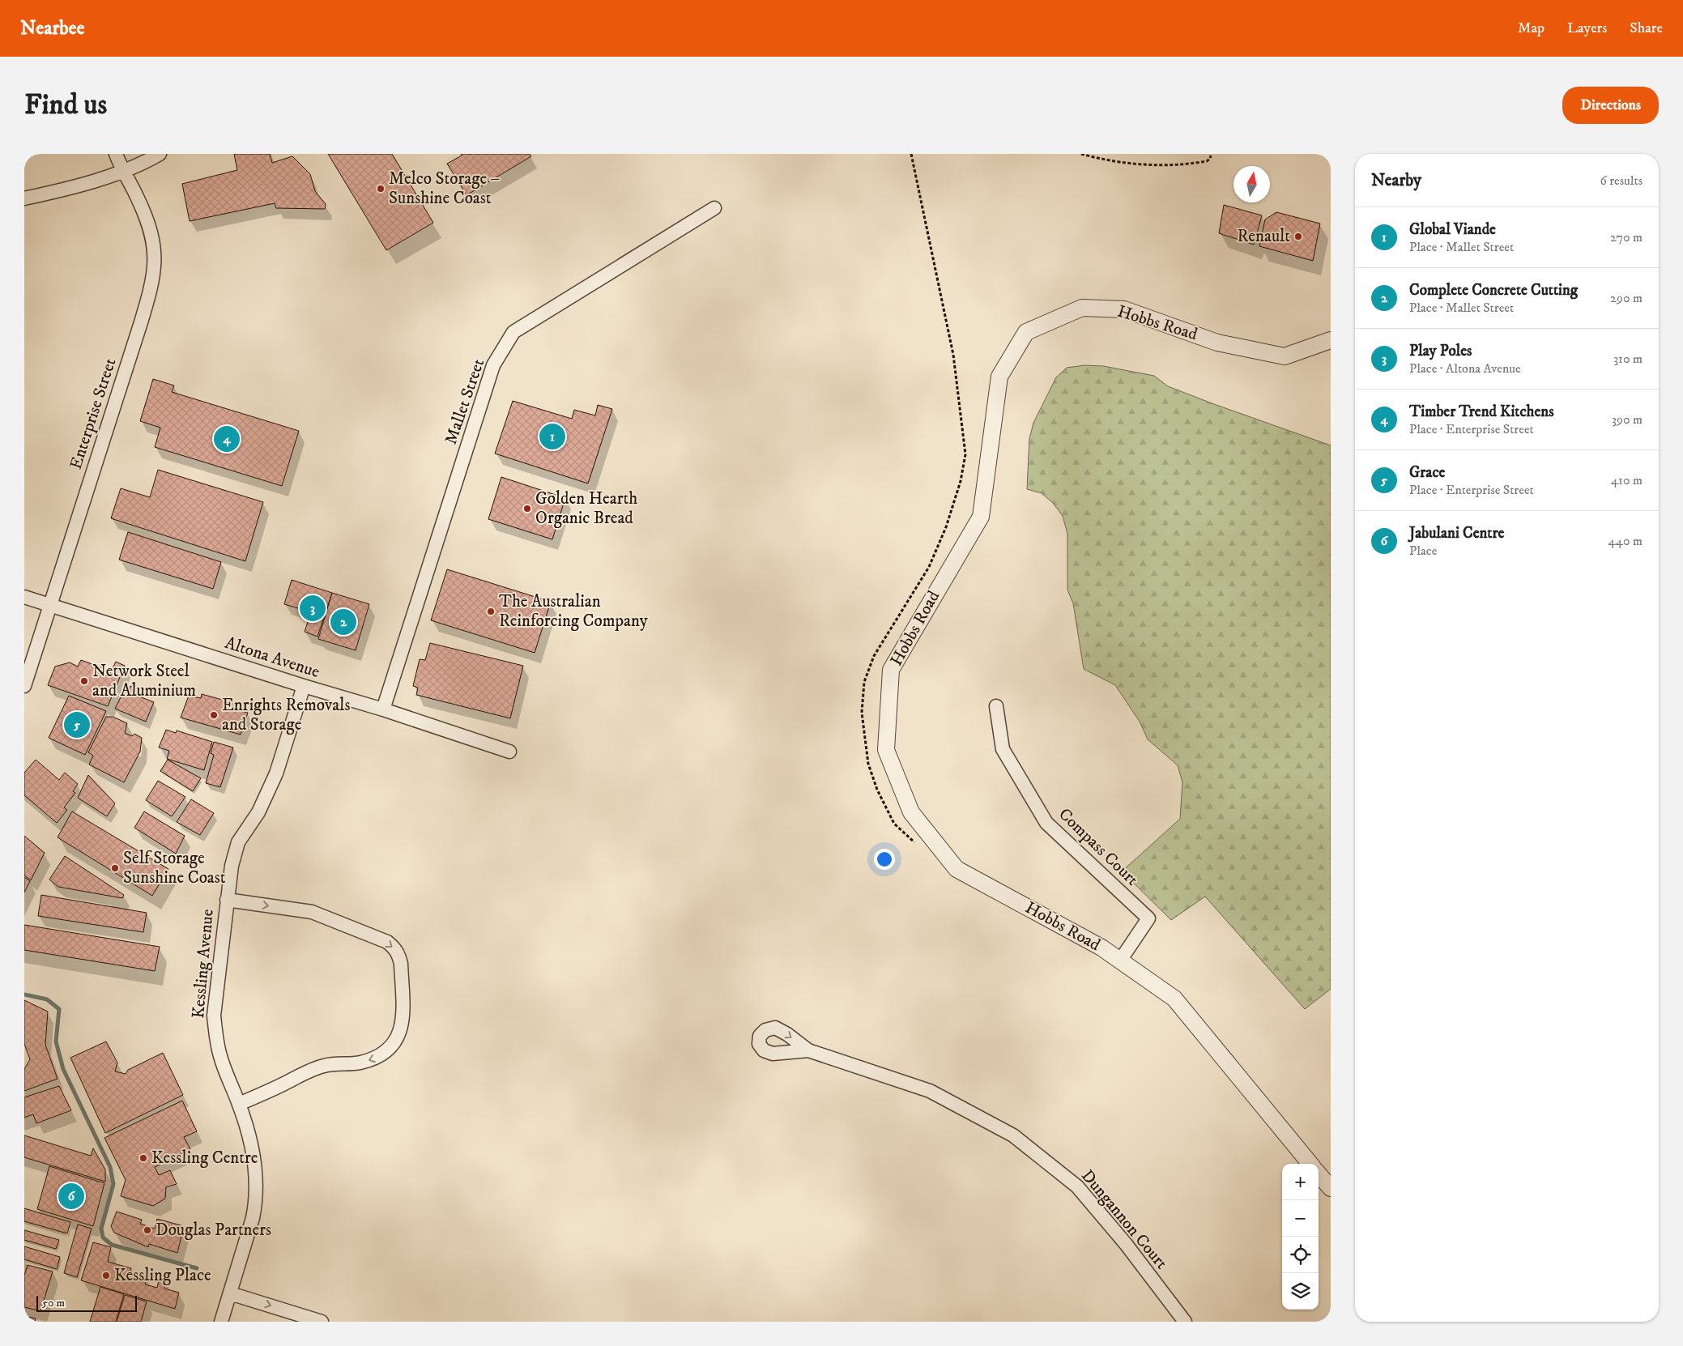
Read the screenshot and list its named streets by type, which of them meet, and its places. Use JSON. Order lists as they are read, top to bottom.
{
  "streets": {
    "street": [
      "Hobbs Road",
      "Mallet Street",
      "Enterprise Street",
      "Altona Avenue",
      "Compass Court",
      "Kessling Avenue",
      "Dungannon Court"
    ]
  },
  "crossings": [
    ["Hobbs Road", "Compass Court"],
    ["Mallet Street", "Altona Avenue"],
    ["Enterprise Street", "Altona Avenue"],
    ["Altona Avenue", "Kessling Avenue"]
  ],
  "places": [
    "Melco Storage – Sunshine Coast",
    "Renault",
    "Golden Hearth Organic Bread",
    "The Australian Reinforcing Company",
    "Network Steel and Aluminium",
    "Enrights Removals and Storage",
    "Self Storage Sunshine Coast",
    "Kessling Centre",
    "Douglas Partners",
    "Kessling Place"
  ],
  "scale_bar": "50 m",
  "north": "top",
  "page": {
    "header": "Nearbee",
    "nav": ["Map", "Layers", "Share"],
    "buttons": "Directions",
    "title": "Find us",
    "heading": ["Nearby", "6 results"],
    "list": [
      {
        "mark": "1",
        "name": "Global Viande",
        "note": "Place · Mallet Street",
        "value": "270 m"
      },
      {
        "mark": "2",
        "name": "Complete Concrete Cutting",
        "note": "Place · Mallet Street",
        "value": "290 m"
      },
      {
        "mark": "3",
        "name": "Play Poles",
        "note": "Place · Altona Avenue",
        "value": "310 m"
      },
      {
        "mark": "4",
        "name": "Timber Trend Kitchens",
        "note": "Place · Enterprise Street",
        "value": "390 m"
      },
      {
        "mark": "5",
        "name": "Grace",
        "note": "Place · Enterprise Street",
        "value": "410 m"
      },
      {
        "mark": "6",
        "name": "Jabulani Centre",
        "note": "Place",
        "value": "440 m"
      }
    ],
    "pins": [
      "1",
      "4",
      "3",
      "2",
      "5",
      "6"
    ],
    "map_buttons": ["+", "−"],
    "scale": "50 m"
  }
}
